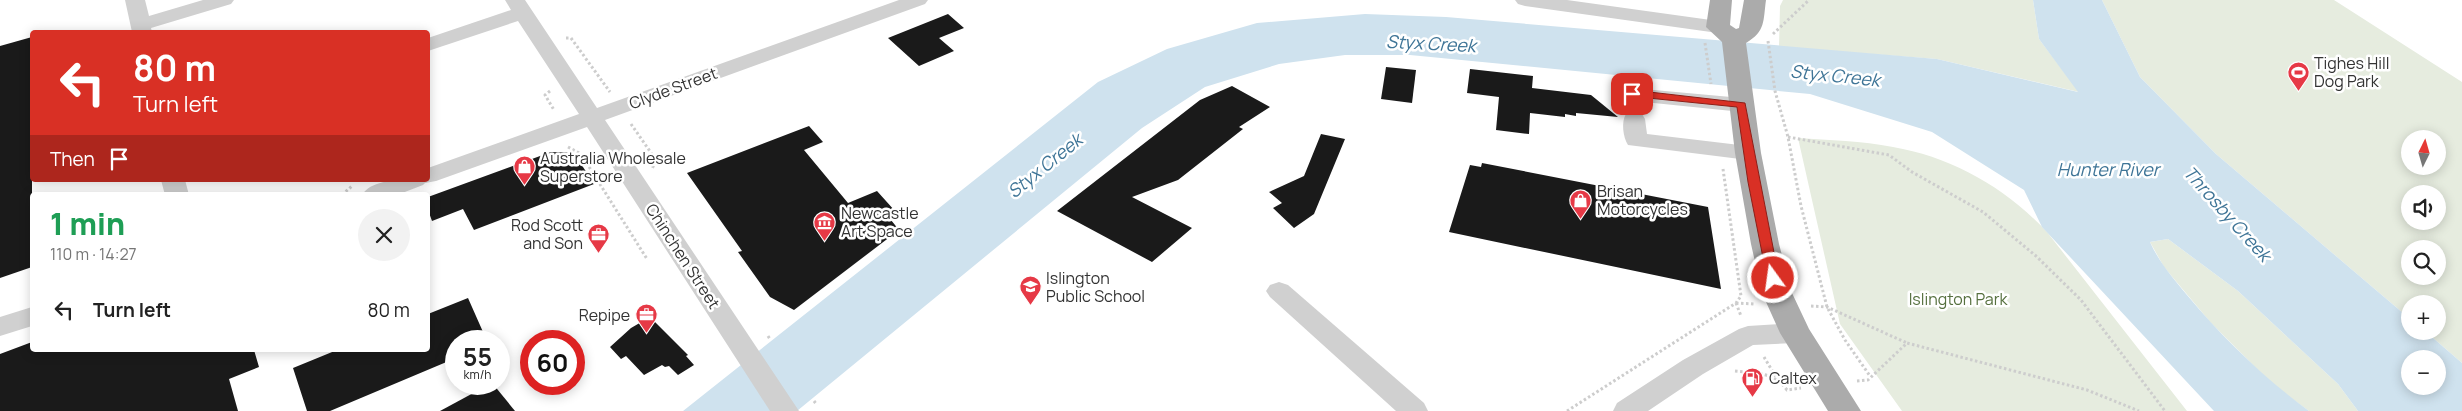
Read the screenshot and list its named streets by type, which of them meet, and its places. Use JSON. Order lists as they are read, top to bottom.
{
  "streets": {
    "street": ["Clyde Street", "Chinchen Street"]
  },
  "crossings": [
    ["Clyde Street", "Chinchen Street"]
  ],
  "water": ["Styx Creek", "Hunter River", "Throsby Creek"],
  "parks": ["Islington Park"],
  "places": {
    "sports": ["Tighes Hill Dog Park"],
    "shop": ["Australia Wholesale Superstore", "Brisan Motorcycles"],
    "museum": ["Newcastle Art Space"],
    "office": ["Rod Scott and Son", "Repipe"],
    "school or university": ["Islington Public School"],
    "fuel station": ["Caltex"]
  },
  "north": "top",
  "page": {
    "turn": ["80 m", "Turn left"],
    "map_buttons": ["+", "−"],
    "then": "Then",
    "heading": ["1 min", "110 m · 14:27"],
    "list": [
      {
        "name": "Turn left",
        "value": "80 m"
      }
    ],
    "speed": "55 km/h",
    "limit": "60"
  }
}
